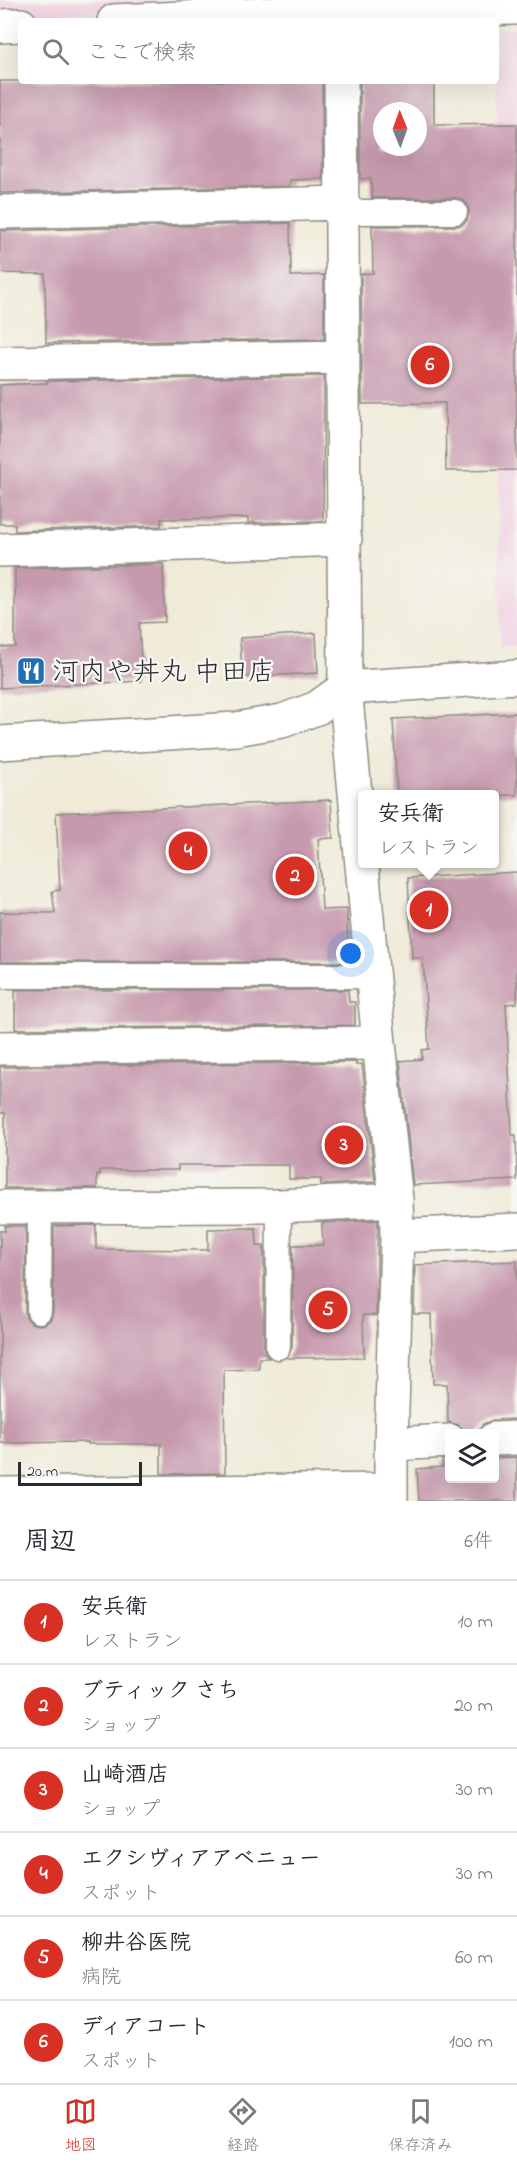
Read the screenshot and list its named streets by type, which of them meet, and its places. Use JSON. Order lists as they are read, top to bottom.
{
  "places": {
    "restaurant": ["河内や丼丸 中田店"]
  },
  "scale_bar": "20 m",
  "north": "top",
  "page": {
    "search": "ここで検索",
    "pins": [
      "6",
      "4",
      "2",
      "1",
      "3",
      "5"
    ],
    "popup": ["安兵衛", "レストラン"],
    "scale": "20 m",
    "heading": ["周辺", "6件"],
    "list": [
      {
        "mark": "1",
        "name": "安兵衛",
        "note": "レストラン",
        "value": "10 m"
      },
      {
        "mark": "2",
        "name": "ブティック さち",
        "note": "ショップ",
        "value": "20 m"
      },
      {
        "mark": "3",
        "name": "山崎酒店",
        "note": "ショップ",
        "value": "30 m"
      },
      {
        "mark": "4",
        "name": "エクシヴィアアベニュー",
        "note": "スポット",
        "value": "30 m"
      },
      {
        "mark": "5",
        "name": "柳井谷医院",
        "note": "病院",
        "value": "60 m"
      },
      {
        "mark": "6",
        "name": "ディアコート",
        "note": "スポット",
        "value": "100 m"
      }
    ],
    "nav": ["地図", "経路", "保存済み"]
  }
}
